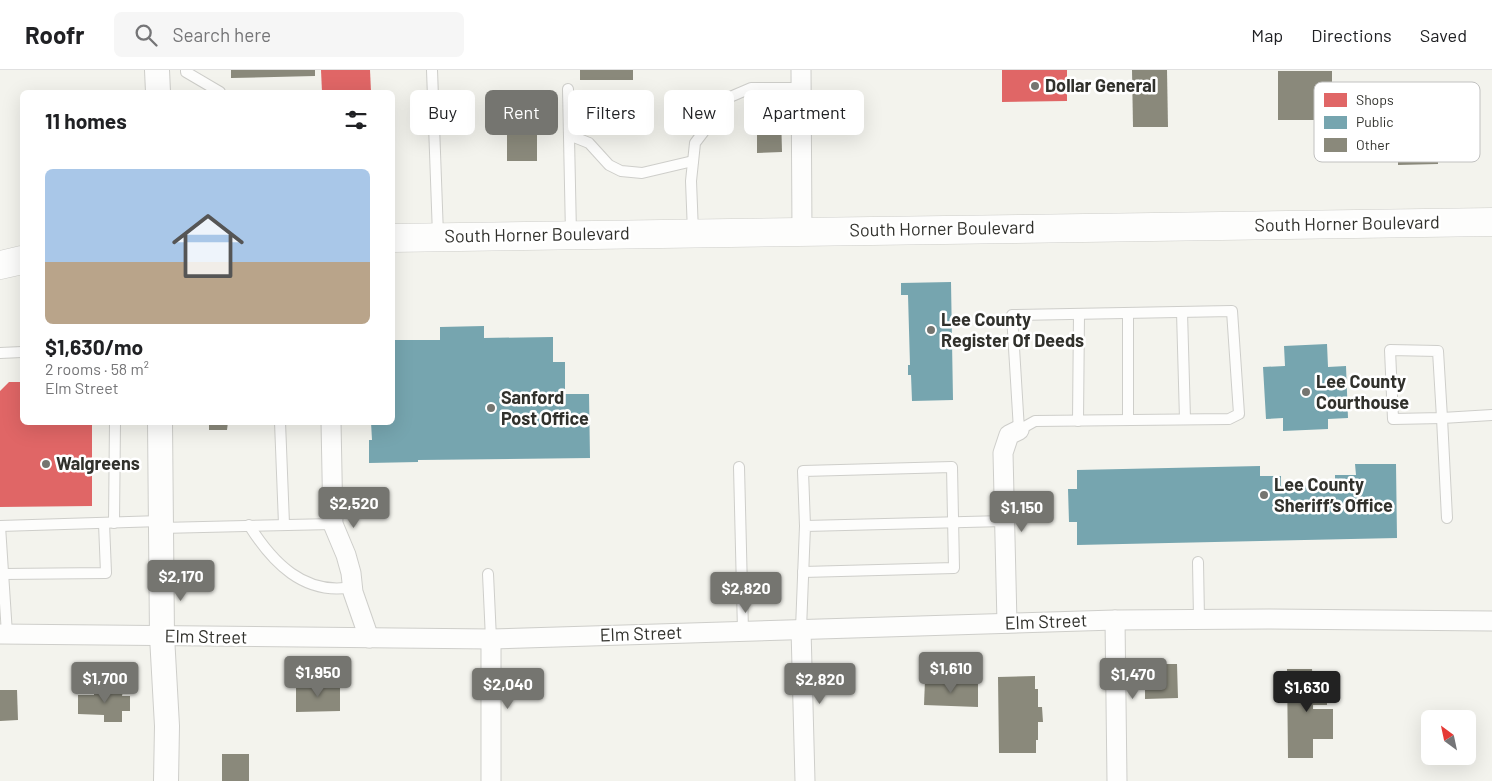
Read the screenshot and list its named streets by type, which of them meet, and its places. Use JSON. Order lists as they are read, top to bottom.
{
  "streets": {
    "main road": ["South Horner Boulevard"],
    "street": ["Elm Street"]
  },
  "places": [
    "Dollar General",
    "Lee County Register Of Deeds",
    "Lee County Courthouse",
    "Sanford Post Office",
    "Walgreens",
    "Lee County Sheriff’s Office"
  ],
  "legend": ["Shops", "Public", "Other"],
  "north": "top left",
  "page": {
    "header": "Roofr",
    "search": "Search here",
    "nav": ["Map", "Directions", "Saved"],
    "chip": [
      "Buy",
      "Rent",
      "Filters",
      "New",
      "Apartment"
    ],
    "heading": "11 homes",
    "list": [
      {
        "name": "$1,630/mo",
        "note": "2 rooms · 58 m² · Elm Street"
      }
    ],
    "price": [
      "$2,520",
      "$1,150",
      "$2,170",
      "$2,820",
      "$1,610",
      "$1,950",
      "$1,470",
      "$1,700",
      "$2,820",
      "$2,040",
      "$1,630"
    ]
  }
}
